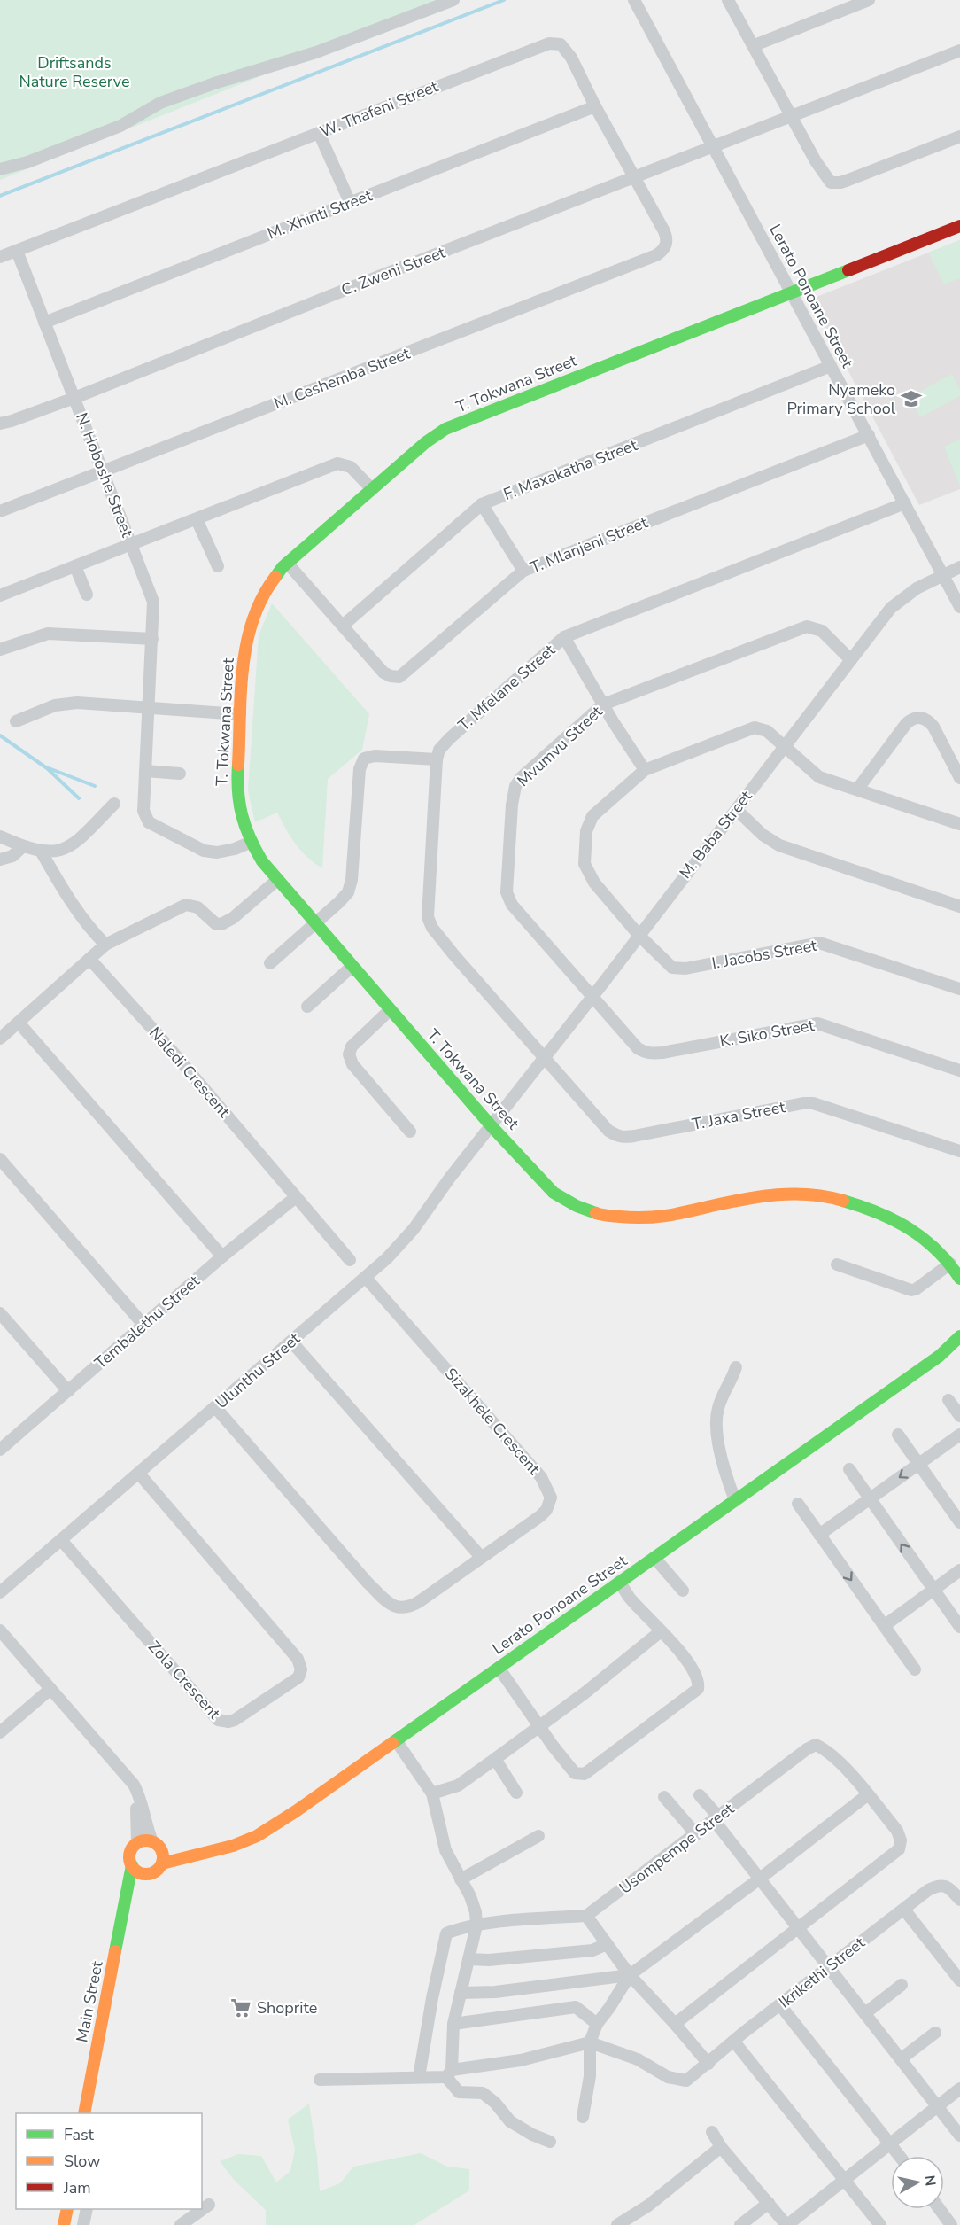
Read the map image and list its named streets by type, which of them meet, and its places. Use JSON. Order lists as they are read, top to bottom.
{
  "streets": {
    "street": [
      "W. Thafeni Street",
      "M. Xhinti Street",
      "C. Zweni Street",
      "Lerato Ponoane Street",
      "M. Ceshemba Street",
      "T. Tokwana Street",
      "F. Maxakatha Street",
      "N. Hoboshe Street",
      "T. Mlanjeni Street",
      "T. Mfelane Street",
      "Mvumvu Street",
      "M. Baba Street",
      "I. Jacobs Street",
      "K. Siko Street",
      "Naledi Crescent",
      "T. Jaxa Street",
      "Tembalethu Street",
      "Ulunthu Street",
      "Sizakhele Crescent",
      "Zola Crescent",
      "Usompempe Street",
      "Ikrikethi Street",
      "Main Street"
    ]
  },
  "crossings": [
    ["W. Thafeni Street", "M. Xhinti Street"],
    ["W. Thafeni Street", "C. Zweni Street"],
    ["W. Thafeni Street", "M. Ceshemba Street"],
    ["W. Thafeni Street", "N. Hoboshe Street"],
    ["M. Xhinti Street", "N. Hoboshe Street"],
    ["C. Zweni Street", "Lerato Ponoane Street"],
    ["C. Zweni Street", "N. Hoboshe Street"],
    ["Lerato Ponoane Street", "T. Tokwana Street"],
    ["Lerato Ponoane Street", "F. Maxakatha Street"],
    ["Lerato Ponoane Street", "T. Mlanjeni Street"],
    ["Lerato Ponoane Street", "T. Mfelane Street"],
    ["Lerato Ponoane Street", "M. Baba Street"],
    ["Lerato Ponoane Street", "Main Street"],
    ["M. Ceshemba Street", "N. Hoboshe Street"],
    ["T. Tokwana Street", "N. Hoboshe Street"],
    ["T. Tokwana Street", "T. Mlanjeni Street"],
    ["T. Tokwana Street", "M. Baba Street"],
    ["T. Tokwana Street", "Ulunthu Street"],
    ["F. Maxakatha Street", "T. Mlanjeni Street"],
    ["Mvumvu Street", "M. Baba Street"],
    ["Mvumvu Street", "K. Siko Street"],
    ["M. Baba Street", "I. Jacobs Street"],
    ["M. Baba Street", "K. Siko Street"],
    ["M. Baba Street", "T. Jaxa Street"],
    ["M. Baba Street", "Ulunthu Street"],
    ["Naledi Crescent", "Tembalethu Street"],
    ["Ulunthu Street", "Sizakhele Crescent"],
    ["Ulunthu Street", "Zola Crescent"]
  ],
  "parks": ["Driftsands Nature Reserve"],
  "places": {
    "school or university": ["Nyameko Primary School"],
    "supermarket": ["Shoprite"]
  },
  "legend": ["Fast", "Slow", "Jam"],
  "north": "right"
}
